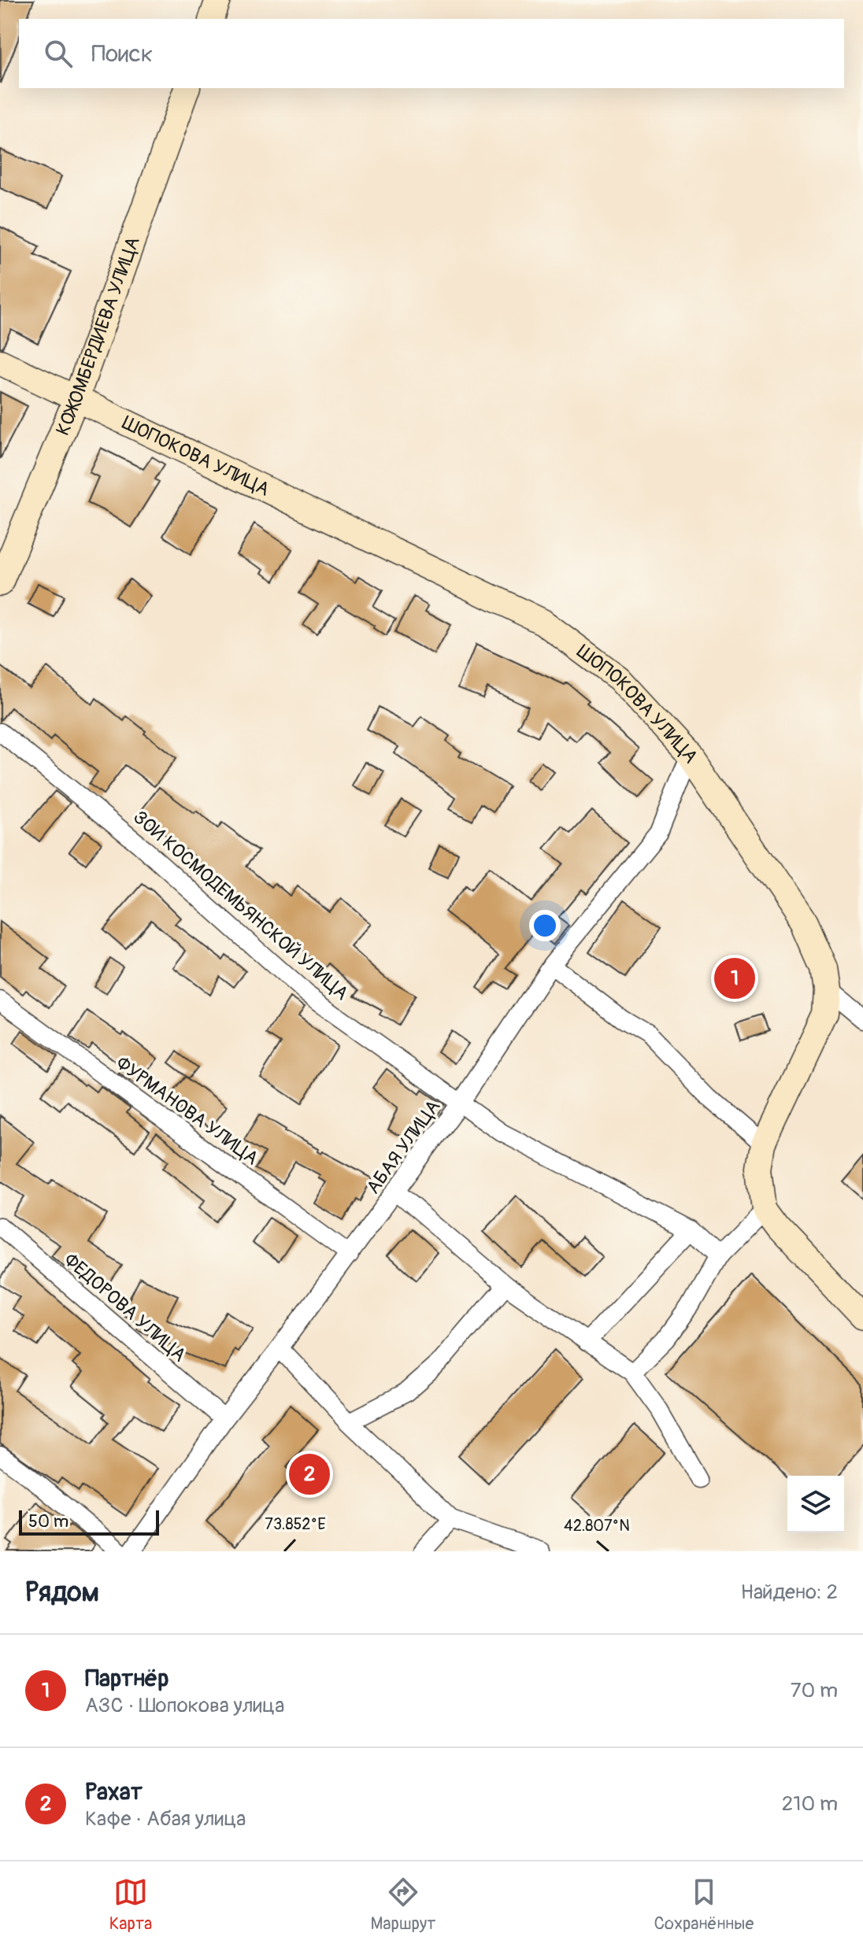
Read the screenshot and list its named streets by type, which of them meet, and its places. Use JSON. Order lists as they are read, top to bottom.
{
  "streets": {
    "street": [
      "КОЖОМБЕРДИЕВА УЛИЦА",
      "ШОПОКОВА УЛИЦА",
      "ЗОИ КОСМОДЕМЬЯНСКОЙ УЛИЦА",
      "ФУРМАНОВА УЛИЦА",
      "АБАЯ УЛИЦА",
      "ФЕДОРОВА УЛИЦА"
    ]
  },
  "crossings": [
    ["КОЖОМБЕРДИЕВА УЛИЦА", "ШОПОКОВА УЛИЦА"],
    ["ШОПОКОВА УЛИЦА", "АБАЯ УЛИЦА"],
    ["ЗОИ КОСМОДЕМЬЯНСКОЙ УЛИЦА", "АБАЯ УЛИЦА"],
    ["ФУРМАНОВА УЛИЦА", "АБАЯ УЛИЦА"],
    ["АБАЯ УЛИЦА", "ФЕДОРОВА УЛИЦА"]
  ],
  "scale_bar": "50 m",
  "page": {
    "search": "Поиск",
    "pins": ["1", "2"],
    "scale": "50 m",
    "heading": ["Рядом", "Найдено: 2"],
    "list": [
      {
        "mark": "1",
        "name": "Партнёр",
        "note": "АЗС · Шопокова улица",
        "value": "70 m"
      },
      {
        "mark": "2",
        "name": "Рахат",
        "note": "Кафе · Абая улица",
        "value": "210 m"
      }
    ],
    "nav": ["Карта", "Маршрут", "Сохранённые"]
  },
  "coordinates": ["73.852°E", "42.807°N"]
}
